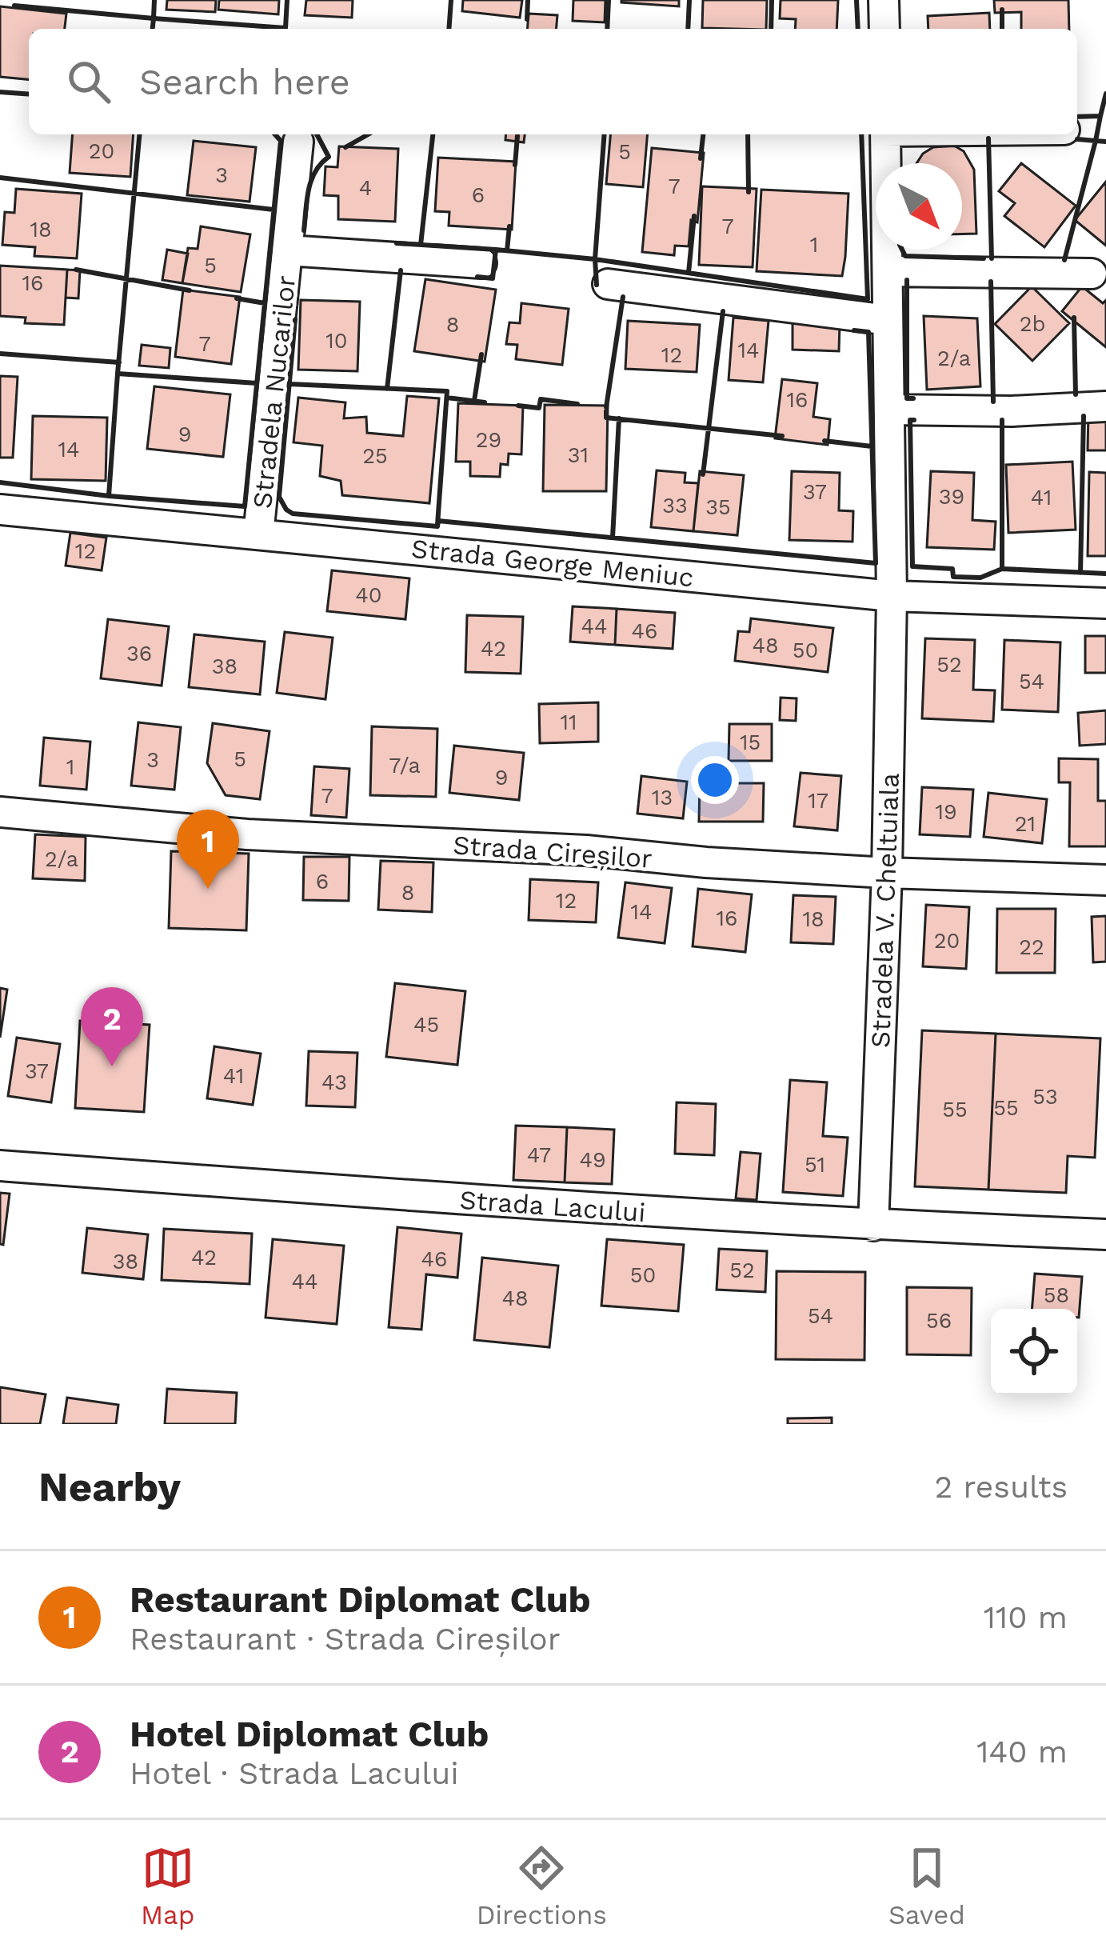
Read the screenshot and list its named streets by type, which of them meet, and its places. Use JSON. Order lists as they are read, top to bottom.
{
  "streets": {
    "street": [
      "Stradela Nucarilor",
      "Strada George Meniuc",
      "Strada Cireșilor",
      "Stradela V. Cheltuiala",
      "Strada Lacului"
    ]
  },
  "crossings": [
    ["Stradela Nucarilor", "Strada George Meniuc"],
    ["Strada George Meniuc", "Stradela V. Cheltuiala"],
    ["Strada Cireșilor", "Stradela V. Cheltuiala"],
    ["Stradela V. Cheltuiala", "Strada Lacului"]
  ],
  "house_numbers": [
    "20",
    "5",
    "3",
    "7",
    "4",
    "6",
    "7",
    "18",
    "1",
    "5",
    "16",
    "2b",
    "8",
    "10",
    "7",
    "14",
    "12",
    "2/a",
    "16",
    "9",
    "29",
    "14",
    "31",
    "25",
    "37",
    "39",
    "41",
    "33",
    "35",
    "12",
    "40",
    "44",
    "46",
    "48",
    "42",
    "50",
    "36",
    "52",
    "38",
    "54",
    "11",
    "15",
    "5",
    "3",
    "7/a",
    "1",
    "9",
    "7",
    "13",
    "17",
    "19",
    "21",
    "2/a",
    "6",
    "8",
    "12",
    "14",
    "16",
    "18",
    "20",
    "22",
    "45",
    "37",
    "41",
    "43",
    "53",
    "55",
    "55",
    "47",
    "49",
    "51",
    "42",
    "46",
    "38",
    "52",
    "50",
    "44",
    "58",
    "48",
    "54",
    "56"
  ],
  "north": "bottom right",
  "page": {
    "search": "Search here",
    "pins": ["1", "2"],
    "heading": ["Nearby", "2 results"],
    "list": [
      {
        "mark": "1",
        "name": "Restaurant Diplomat Club",
        "note": "Restaurant · Strada Cireșilor",
        "value": "110 m"
      },
      {
        "mark": "2",
        "name": "Hotel Diplomat Club",
        "note": "Hotel · Strada Lacului",
        "value": "140 m"
      }
    ],
    "nav": ["Map", "Directions", "Saved"]
  }
}
